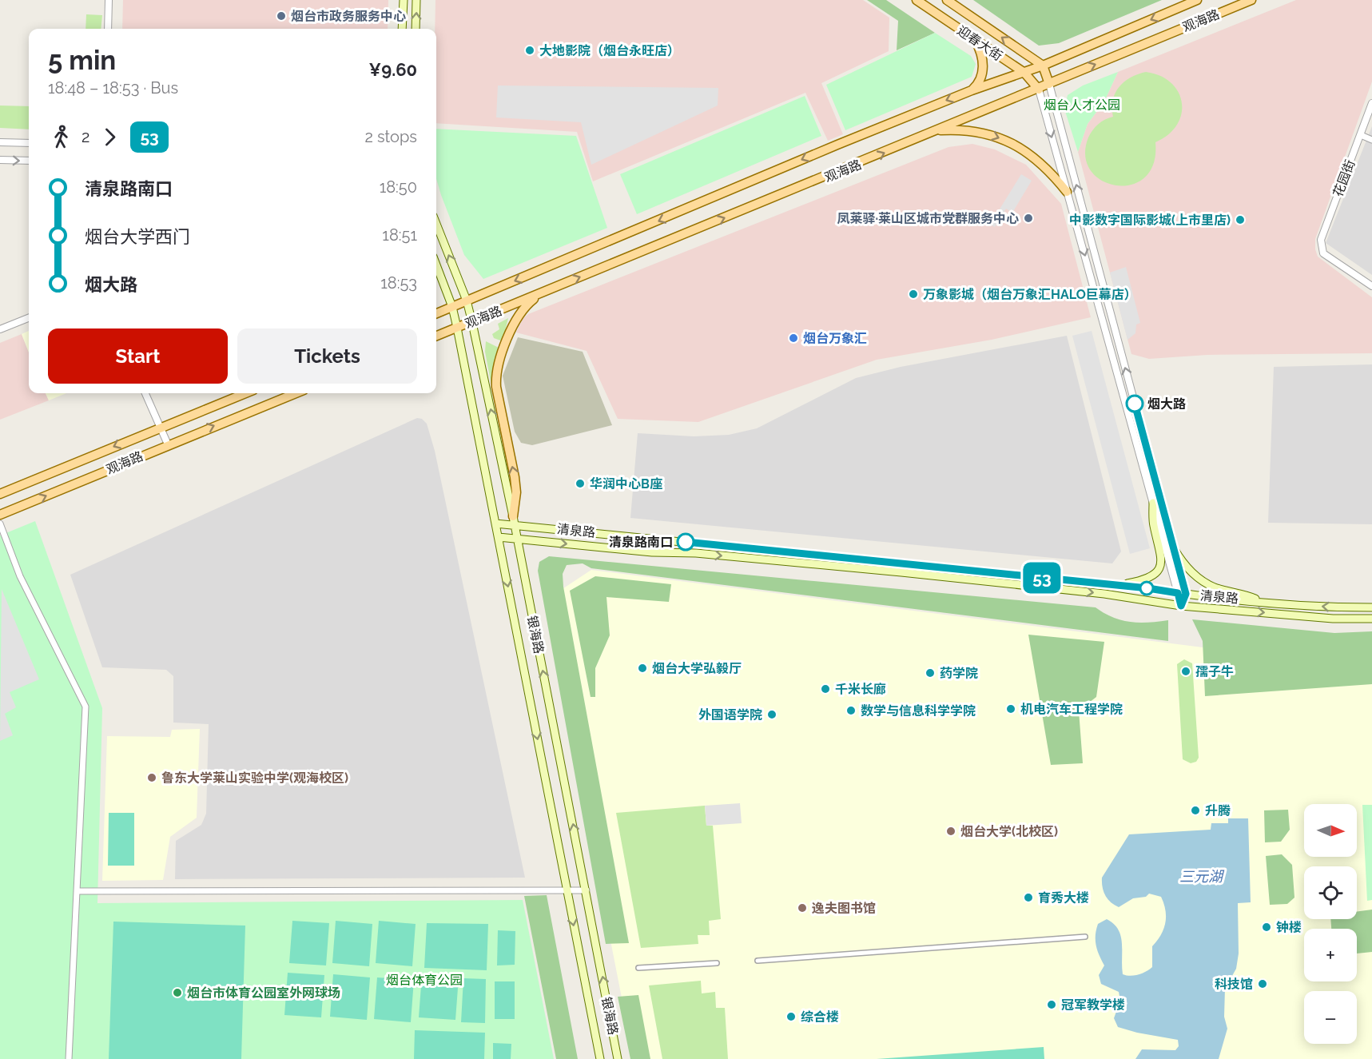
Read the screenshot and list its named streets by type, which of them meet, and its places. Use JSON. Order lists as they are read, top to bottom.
{
  "streets": {
    "main road": [
      "观海路",
      "迎春大街",
      "清泉路",
      "银海路"
    ],
    "street": ["花园街"]
  },
  "crossings": [
    ["观海路", "迎春大街"],
    ["观海路", "银海路"],
    ["清泉路", "银海路"]
  ],
  "water": ["三元湖"],
  "parks": ["烟台人才公园", "烟台体育公园"],
  "places": [
    "烟台市政务服务中心",
    "大地影院（烟台永旺店）",
    "凤莱驿·莱山区城市党群服务中心",
    "中影数字国际影城(上市里店)",
    "万象影城（烟台万象汇HALO巨幕店）",
    "烟台万象汇",
    "烟大路",
    "华润中心B座",
    "清泉路南口",
    "烟台大学弘毅厅",
    "孺子牛",
    "药学院",
    "千米长廊",
    "机电汽车工程学院",
    "数学与信息科学学院",
    "外国语学院",
    "鲁东大学莱山实验中学(观海校区)",
    "升腾",
    "烟台大学(北校区)",
    "育秀大楼",
    "逸夫图书馆",
    "钟楼",
    "科技馆",
    "烟台市体育公园室外网球场",
    "冠军教学楼",
    "综合楼"
  ],
  "lines": ["bus line 53"],
  "north": "right",
  "page": {
    "on_map": "53",
    "heading": ["5 min", "18:48 – 18:53 · Bus", "¥9.60"],
    "legs": ["2", "53", "2 stops"],
    "list": [
      {
        "name": "清泉路南口",
        "value": "18:50"
      },
      {
        "name": "烟台大学西门",
        "value": "18:51"
      },
      {
        "name": "烟大路",
        "value": "18:53"
      }
    ],
    "buttons": ["Start", "Tickets"],
    "map_buttons": ["+", "−"]
  }
}
